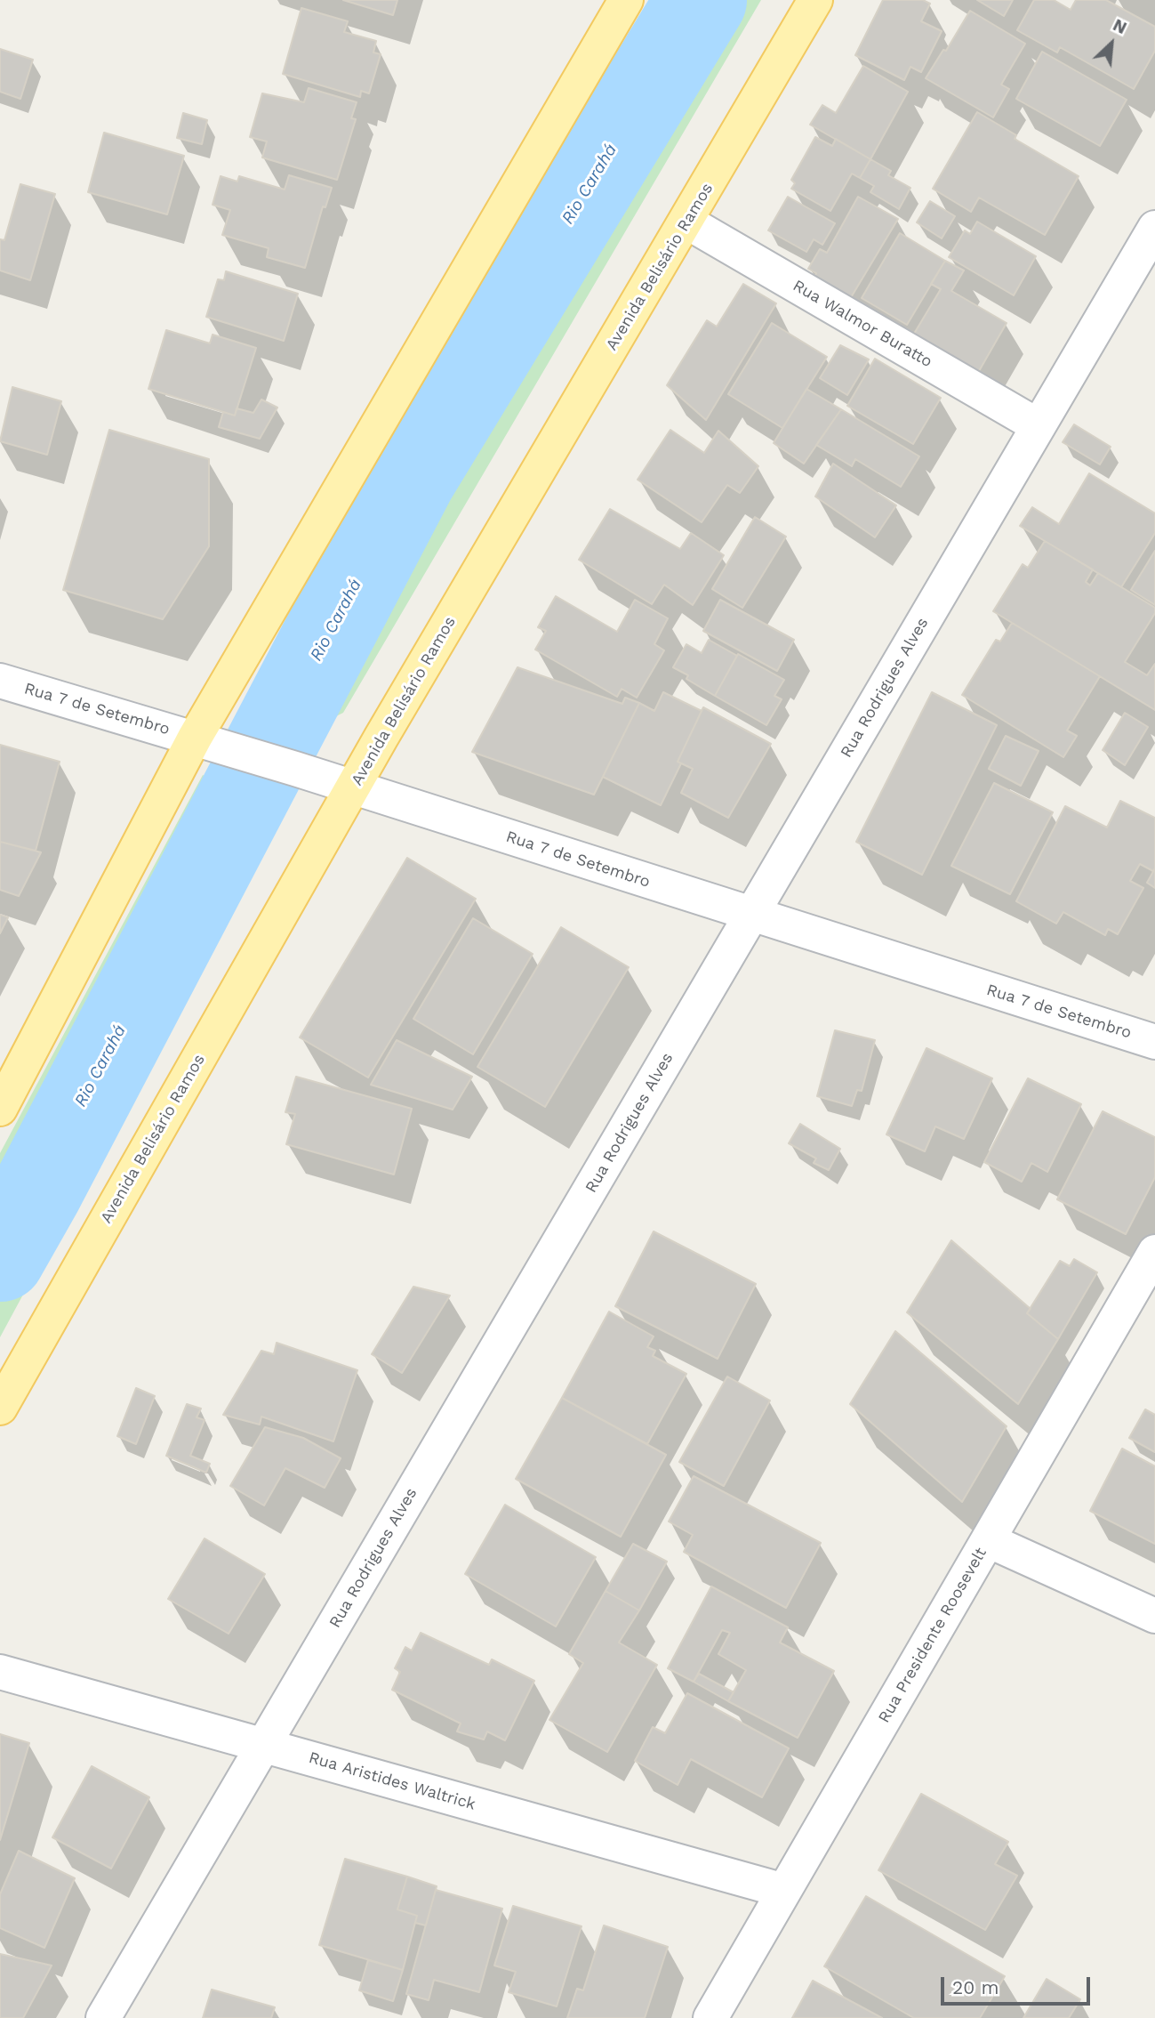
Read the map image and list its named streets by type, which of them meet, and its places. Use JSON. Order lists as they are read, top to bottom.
{
  "streets": {
    "main road": ["Avenida Belisário Ramos"],
    "street": [
      "Rua Walmor Buratto",
      "Rua Rodrigues Alves",
      "Rua 7 de Setembro",
      "Rua Presidente Roosevelt",
      "Rua Aristides Waltrick"
    ]
  },
  "crossings": [
    ["Avenida Belisário Ramos", "Rua Walmor Buratto"],
    ["Avenida Belisário Ramos", "Rua 7 de Setembro"],
    ["Rua Walmor Buratto", "Rua Rodrigues Alves"],
    ["Rua Rodrigues Alves", "Rua 7 de Setembro"],
    ["Rua Rodrigues Alves", "Rua Aristides Waltrick"],
    ["Rua Presidente Roosevelt", "Rua Aristides Waltrick"]
  ],
  "water": ["Rio Carahá"],
  "scale_bar": "20 m",
  "north": "top right"
}
